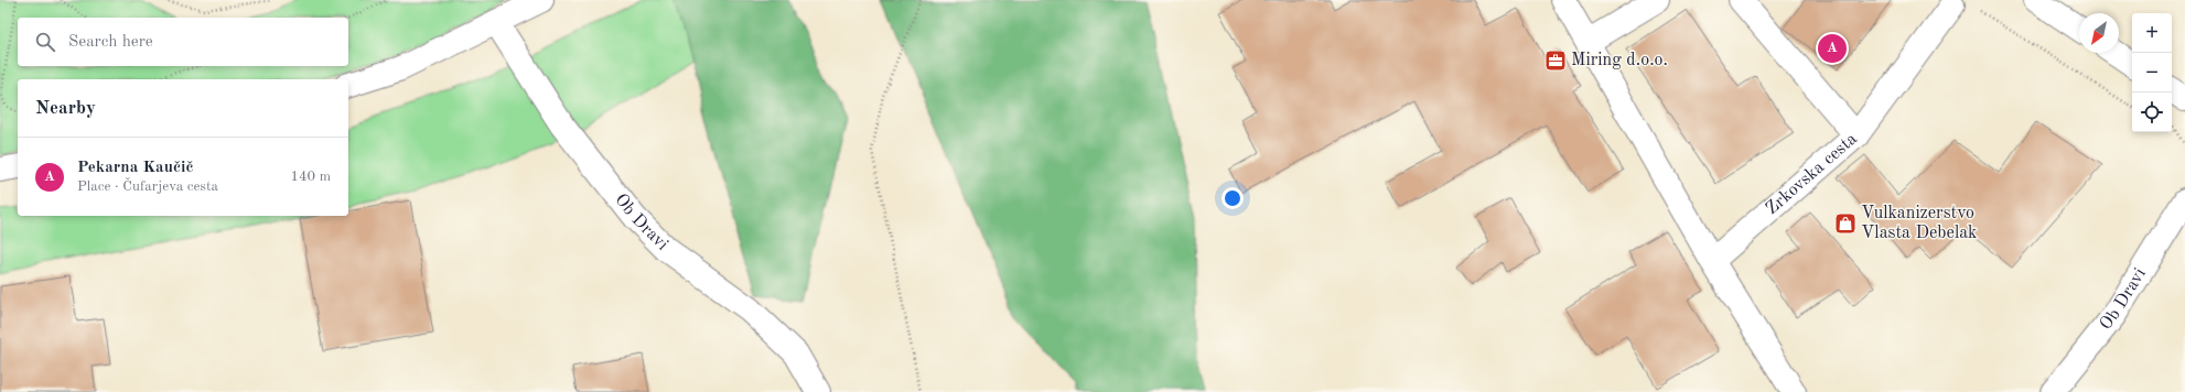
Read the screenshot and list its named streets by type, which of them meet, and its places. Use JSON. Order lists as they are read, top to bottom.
{
  "streets": {
    "street": ["Zrkovska cesta", "Ob Dravi"]
  },
  "places": {
    "office": ["Miring d.o.o."],
    "shop": ["Vulkanizerstvo Vlasta Debelak"]
  },
  "north": "bottom left",
  "page": {
    "map_buttons": ["+", "−"],
    "search": "Search here",
    "pins": "A",
    "heading": "Nearby",
    "list": [
      {
        "mark": "A",
        "name": "Pekarna Kaučič",
        "note": "Place · Čufarjeva cesta",
        "value": "140 m"
      }
    ]
  }
}
